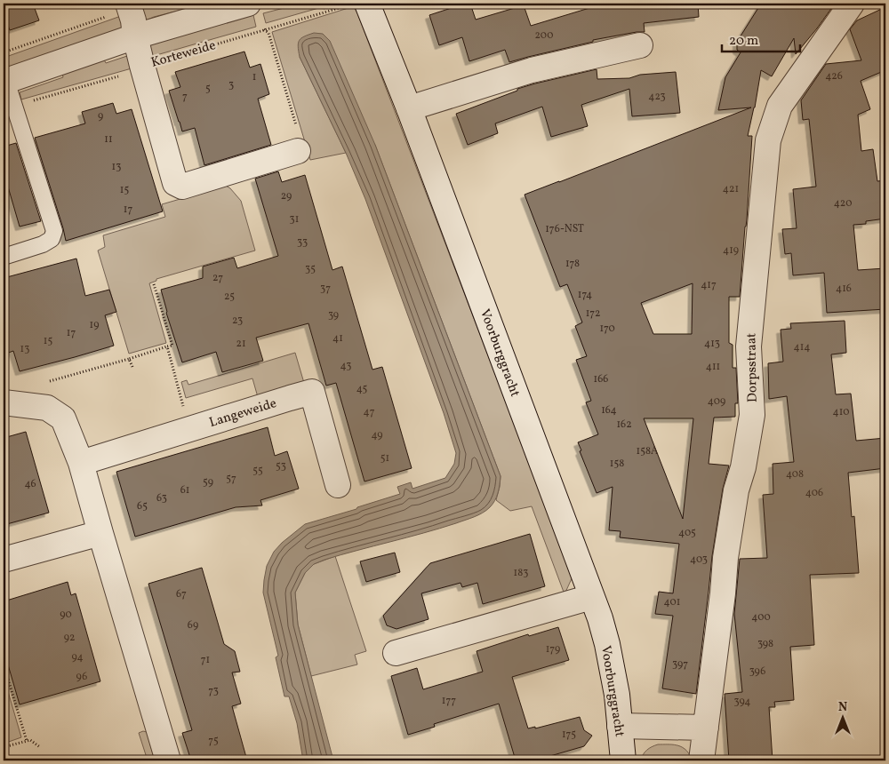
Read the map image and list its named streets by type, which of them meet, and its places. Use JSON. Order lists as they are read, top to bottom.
{
  "streets": {
    "street": ["Voorburggracht", "Dorpsstraat", "Langeweide"],
    "path": ["Korteweide"]
  },
  "crossings": [
    ["Korteweide", "Voorburggracht"]
  ],
  "house_numbers": [
    "200",
    "426",
    "1",
    "3",
    "5",
    "7",
    "423",
    "9",
    "11",
    "13",
    "421",
    "15",
    "29",
    "420",
    "17",
    "31",
    "176-NST",
    "33",
    "419",
    "178",
    "35",
    "27",
    "417",
    "37",
    "416",
    "174",
    "25",
    "172",
    "39",
    "23",
    "19",
    "170",
    "17",
    "41",
    "15",
    "21",
    "413",
    "414",
    "13",
    "43",
    "411",
    "166",
    "45",
    "409",
    "164",
    "47",
    "410",
    "162",
    "49",
    "158A",
    "51",
    "158",
    "53",
    "55",
    "408",
    "57",
    "59",
    "46",
    "61",
    "406",
    "63",
    "65",
    "405",
    "403",
    "183",
    "67",
    "401",
    "90",
    "400",
    "69",
    "92",
    "398",
    "179",
    "94",
    "71",
    "397",
    "396",
    "96",
    "73",
    "177",
    "394",
    "175",
    "75"
  ],
  "scale_bar": "20 m",
  "north": "top"
}
